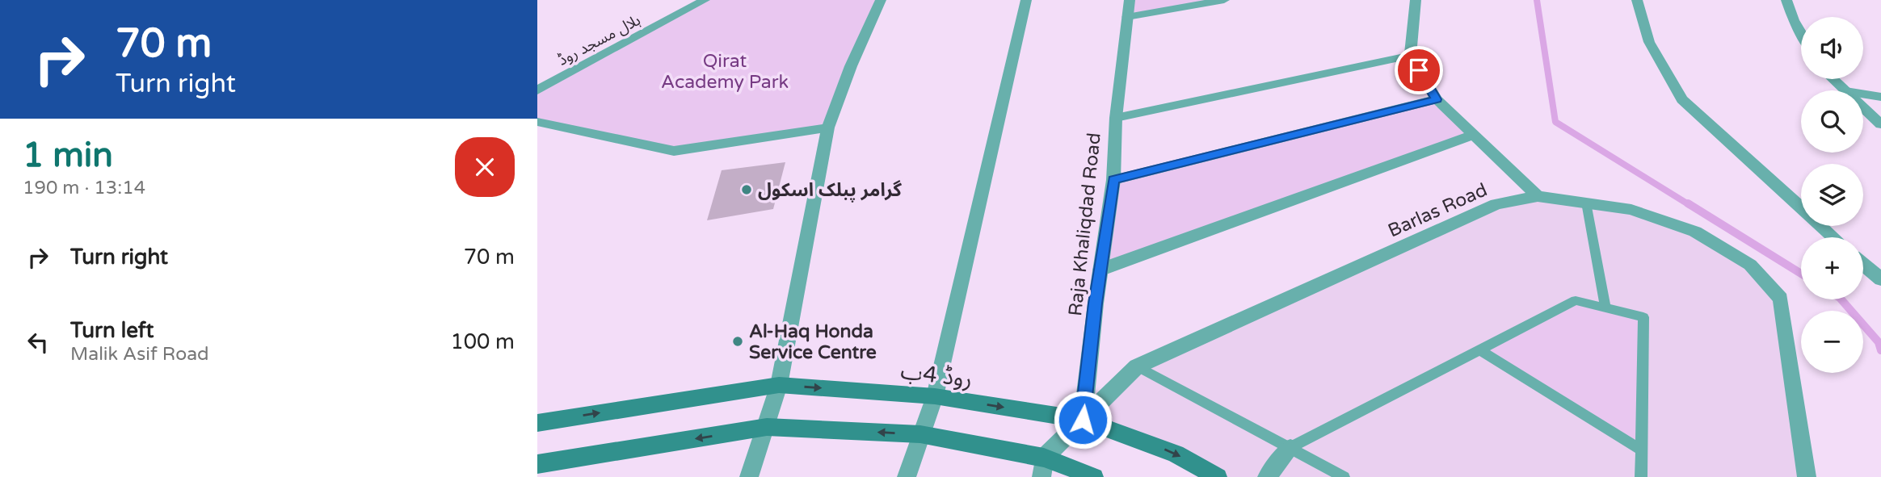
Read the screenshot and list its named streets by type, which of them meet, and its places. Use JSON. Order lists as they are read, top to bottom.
{
  "streets": {
    "main road": ["روڈ 4ب"],
    "street": ["ہلال مسجد روڈ", "Barlas Road", "Raja Khaliqdad Road"]
  },
  "crossings": [
    ["Barlas Road", "Raja Khaliqdad Road"],
    ["Barlas Road", "روڈ 4ب"],
    ["Raja Khaliqdad Road", "روڈ 4ب"]
  ],
  "parks": ["Qirat Academy Park"],
  "places": ["گرامر پبلک اسکول", "Al-Haq Honda Service Centre"],
  "page": {
    "turn": ["70 m", "Turn right"],
    "map_buttons": ["+", "−"],
    "heading": ["1 min", "190 m · 13:14"],
    "list": [
      {
        "name": "Turn right",
        "value": "70 m"
      },
      {
        "name": "Turn left",
        "note": "Malik Asif Road",
        "value": "100 m"
      }
    ]
  }
}
